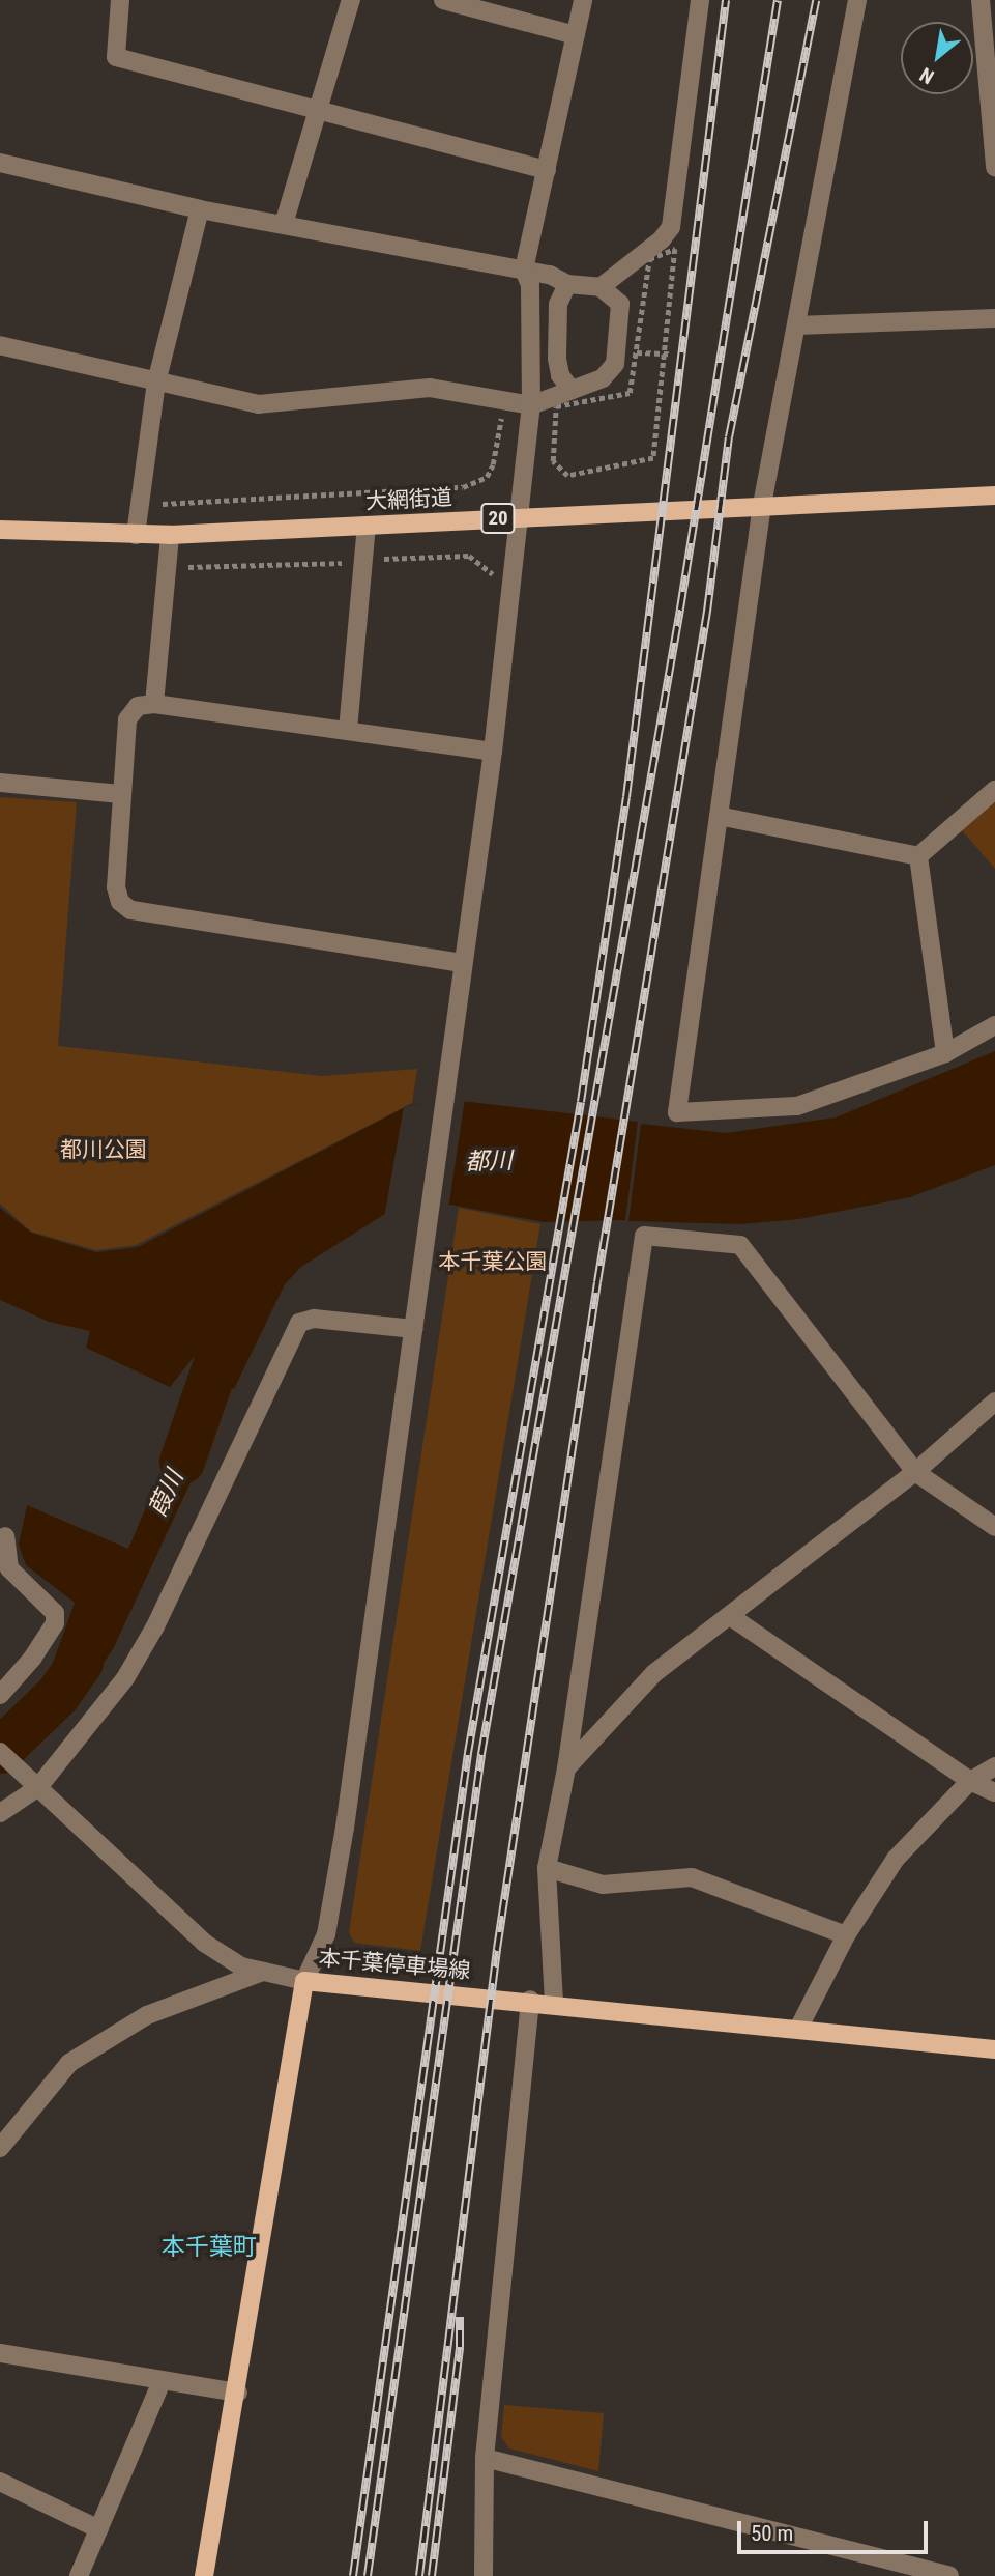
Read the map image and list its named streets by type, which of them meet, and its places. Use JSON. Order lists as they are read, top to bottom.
{
  "streets": {
    "main road": ["大網街道", "20", "本千葉停車場線"]
  },
  "districts": ["本千葉町"],
  "water": ["都川", "葭川"],
  "parks": ["都川公園", "本千葉公園"],
  "scale_bar": "50 m",
  "north": "bottom left"
}
